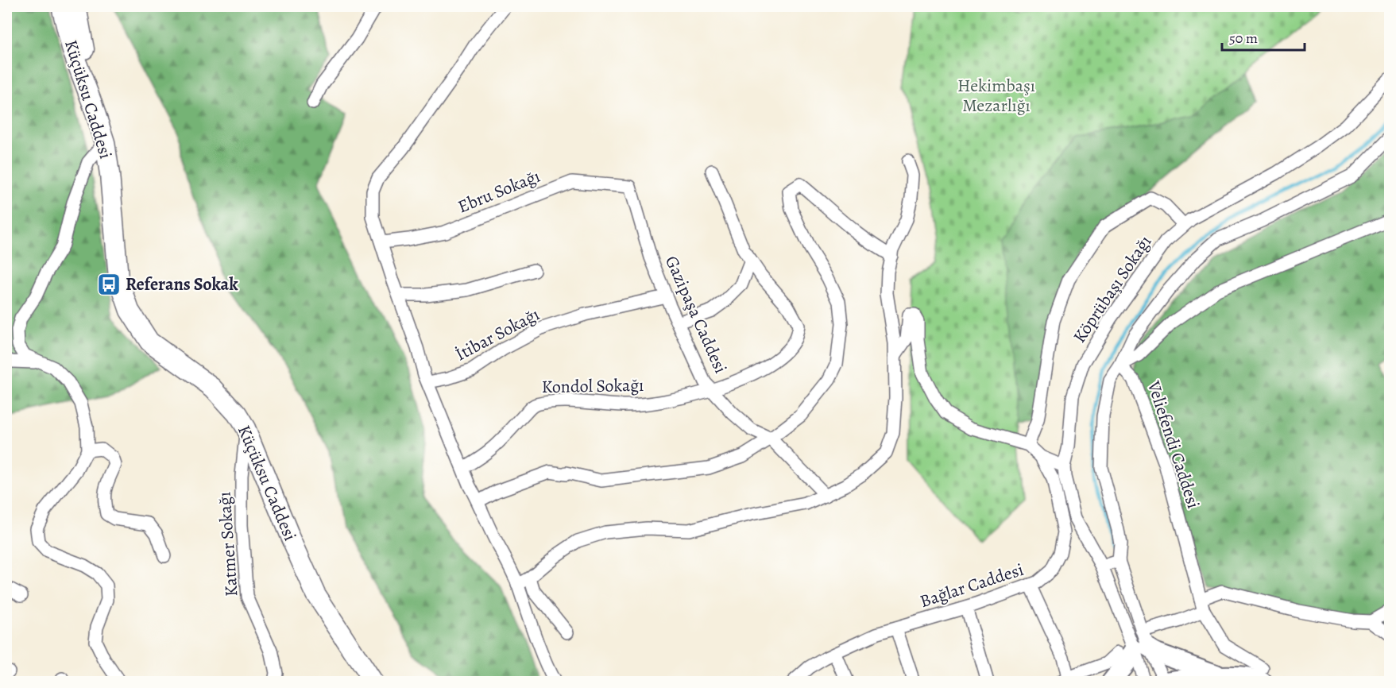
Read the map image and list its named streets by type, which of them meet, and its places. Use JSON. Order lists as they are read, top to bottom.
{
  "streets": {
    "main road": ["Küçüksu Caddesi"],
    "street": [
      "Ebru Sokağı",
      "Köprübaşı Sokağı",
      "Gazipaşa Caddesi",
      "İtibar Sokağı",
      "Kondol Sokağı",
      "Veliefendi Caddesi",
      "Katmer Sokağı",
      "Bağlar Caddesi"
    ]
  },
  "crossings": [
    ["Küçüksu Caddesi", "Katmer Sokağı"],
    ["Ebru Sokağı", "Gazipaşa Caddesi"],
    ["Gazipaşa Caddesi", "İtibar Sokağı"],
    ["Gazipaşa Caddesi", "Kondol Sokağı"]
  ],
  "parks": ["Hekimbaşı Mezarlığı"],
  "places": {
    "bus stop": ["Referans Sokak"]
  },
  "scale_bar": "50 m"
}
